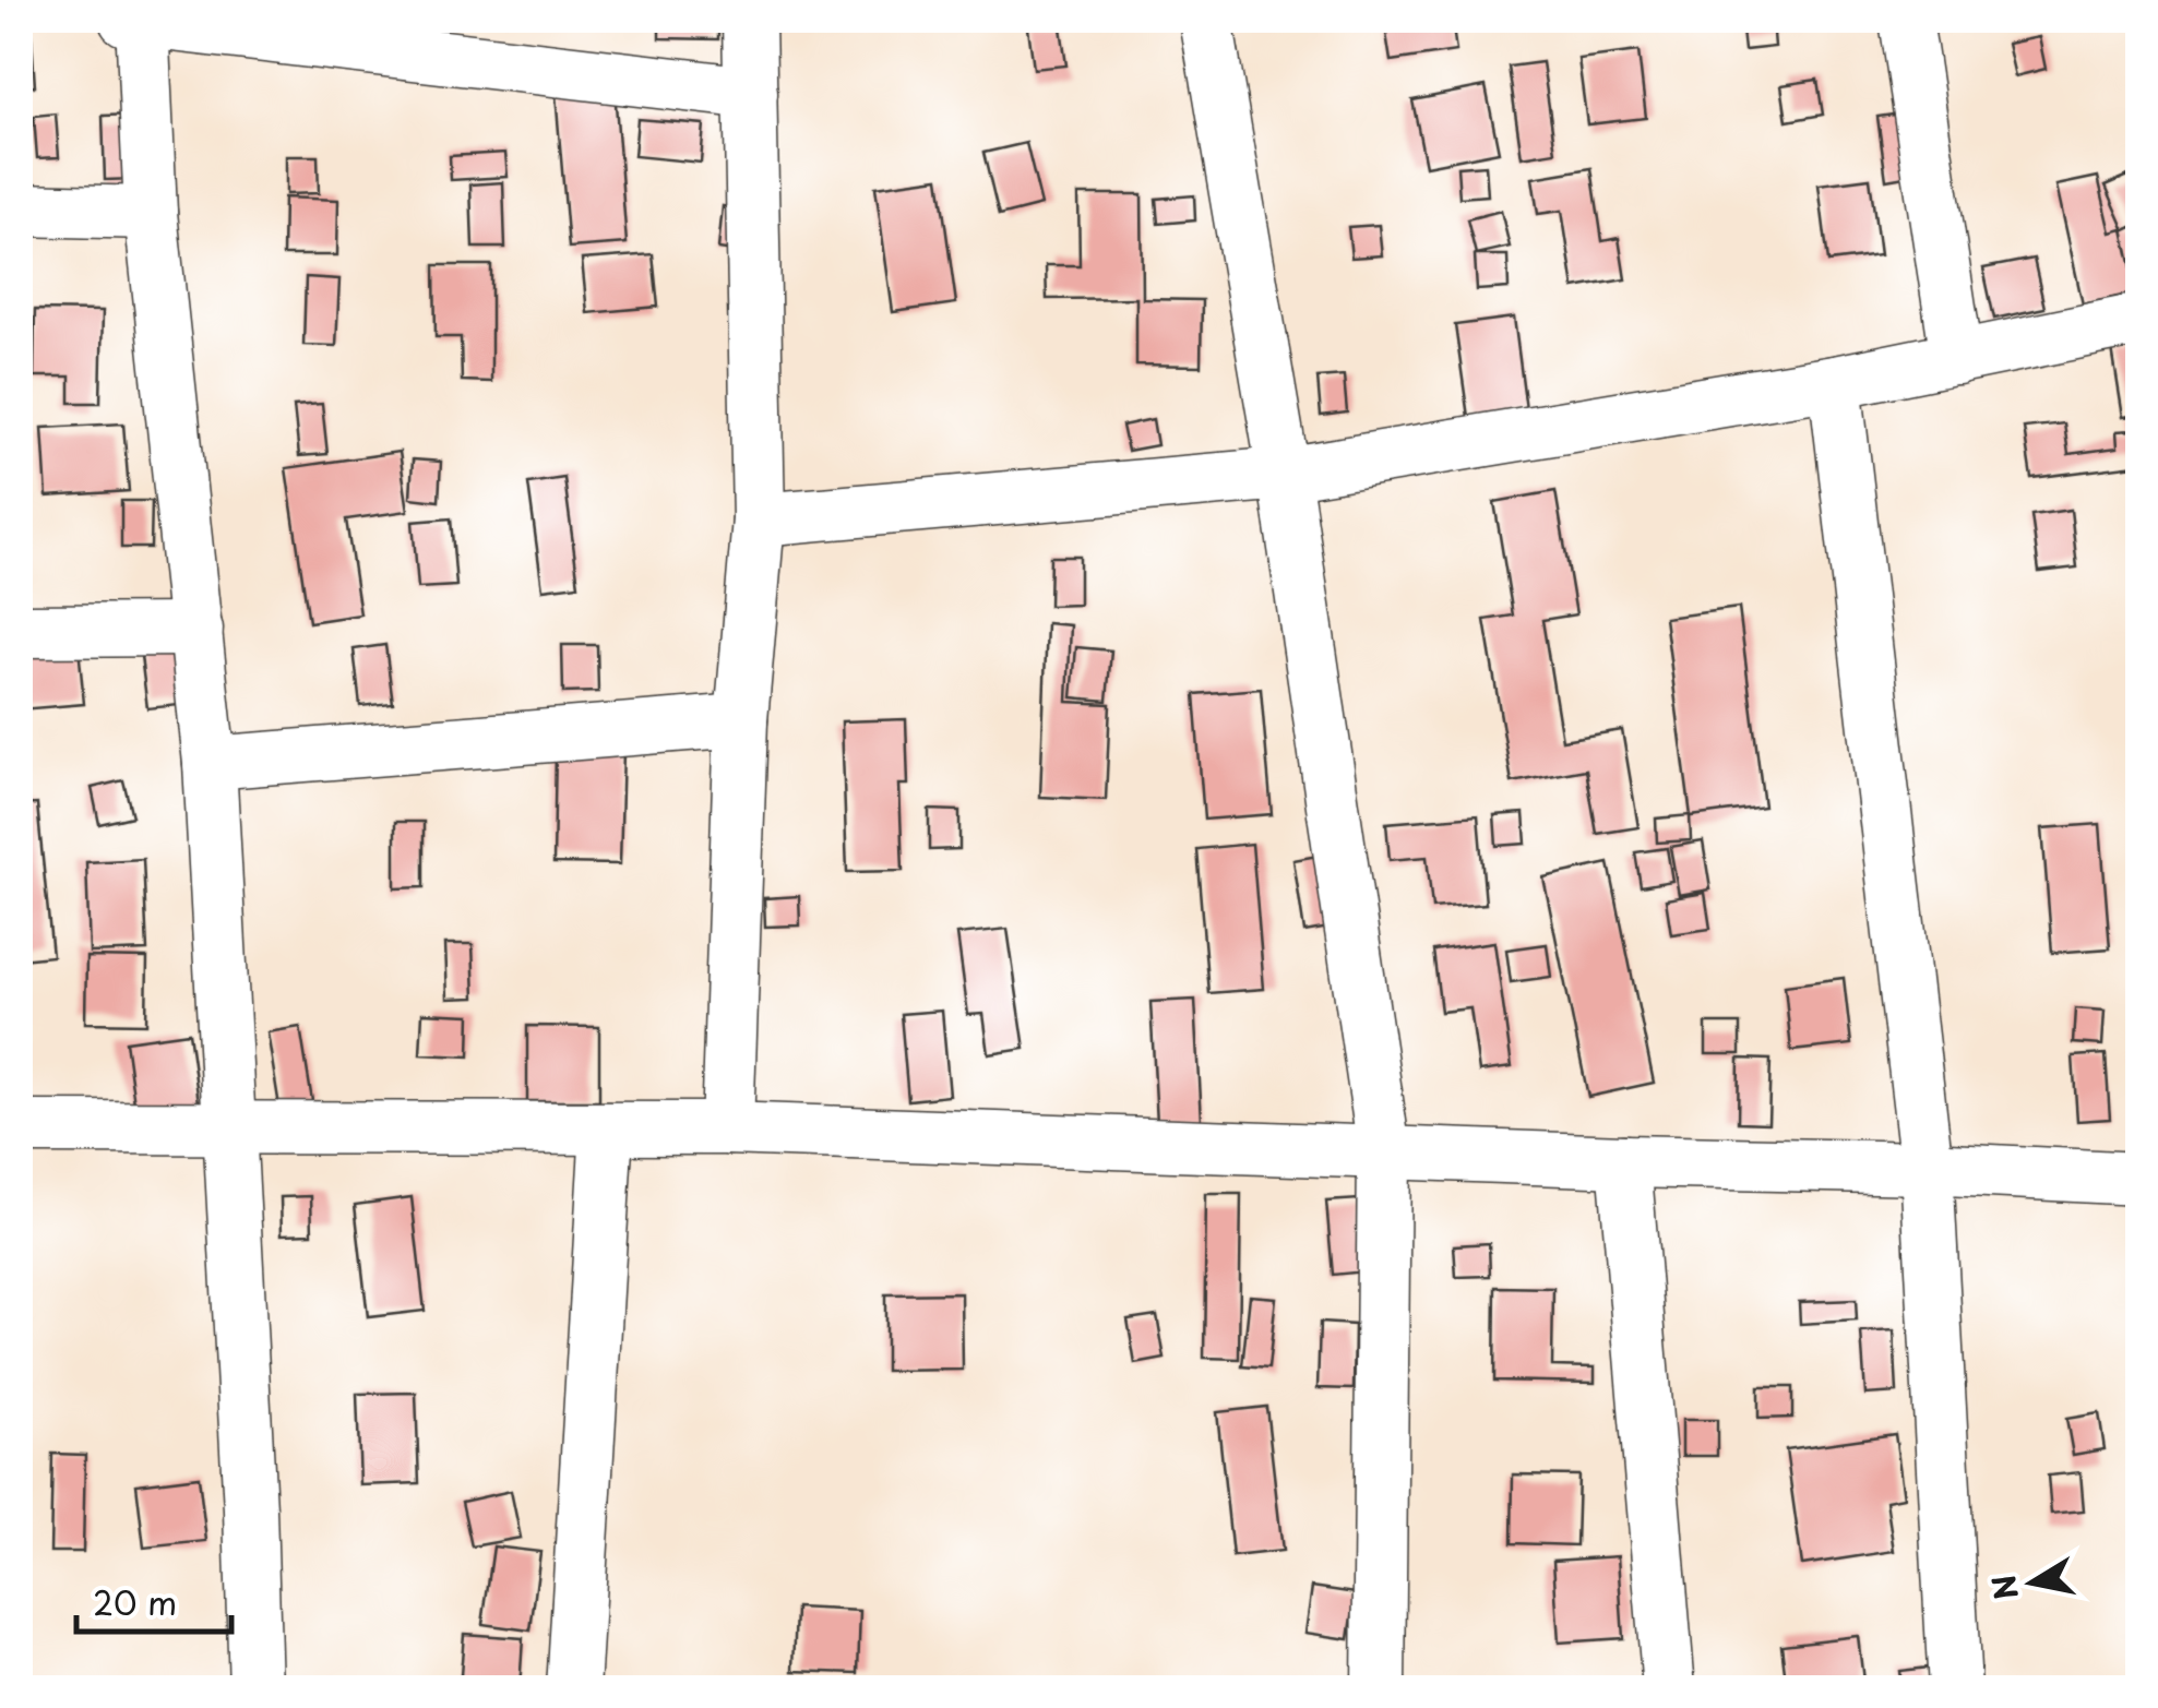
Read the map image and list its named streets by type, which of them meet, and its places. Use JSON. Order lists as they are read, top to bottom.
{
  "scale_bar": "20 m",
  "north": "left"
}
